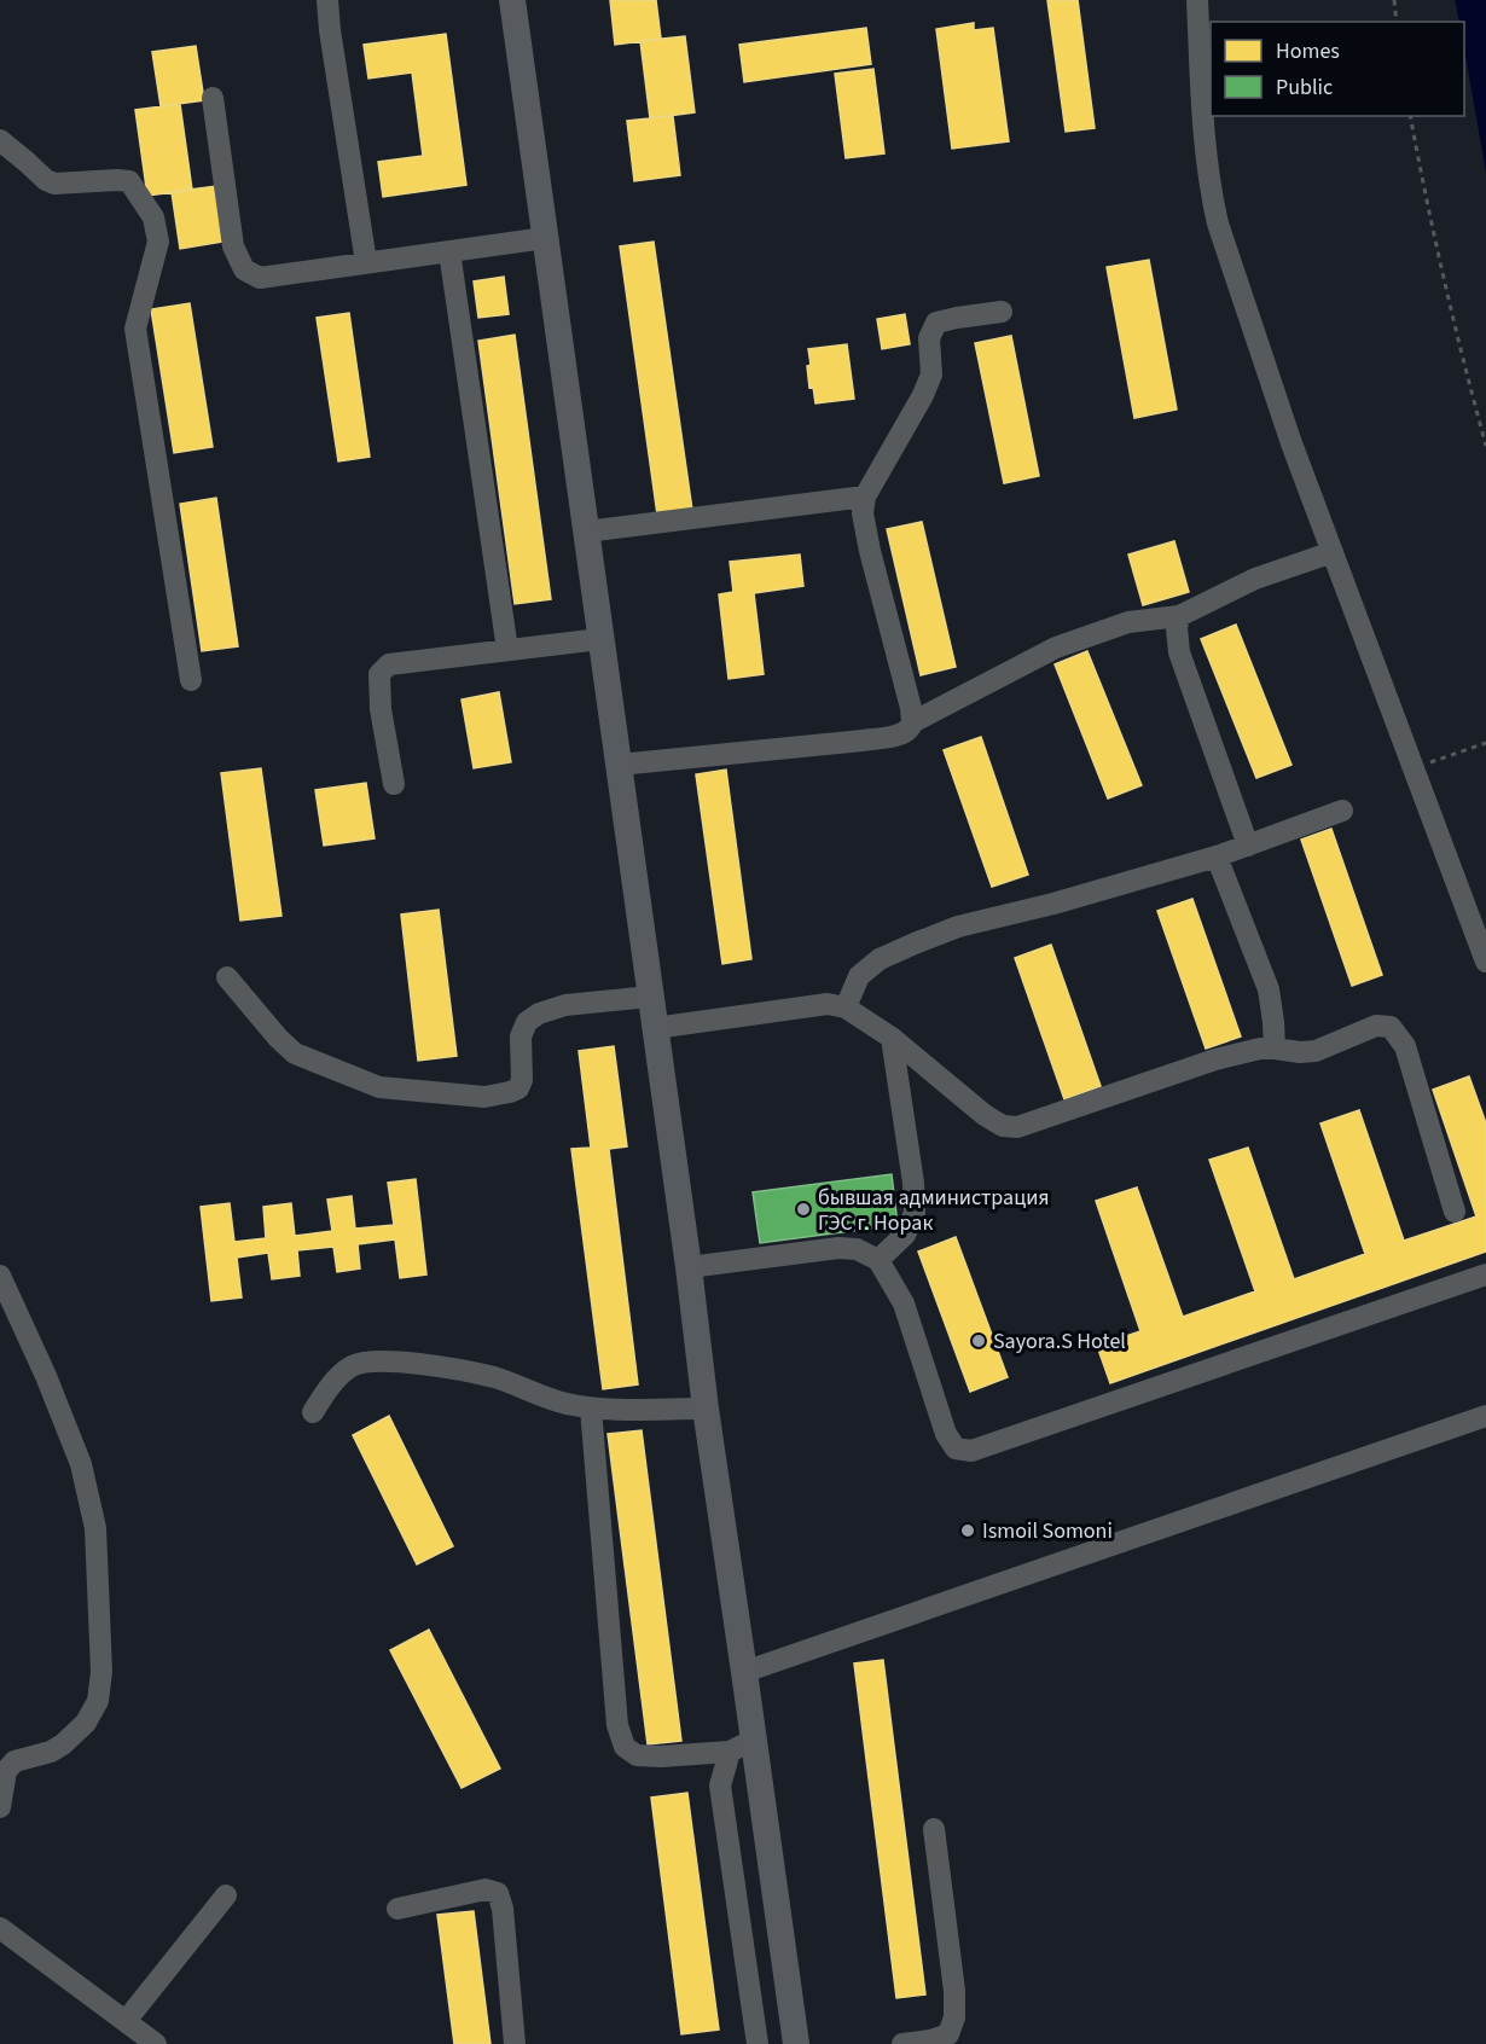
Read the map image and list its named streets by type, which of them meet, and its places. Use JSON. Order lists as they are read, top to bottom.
{
  "places": ["бывшая администрация ГЭС г. Норак", "Sayora.S Hotel", "Ismoil Somoni"],
  "legend": ["Homes", "Public"]
}
